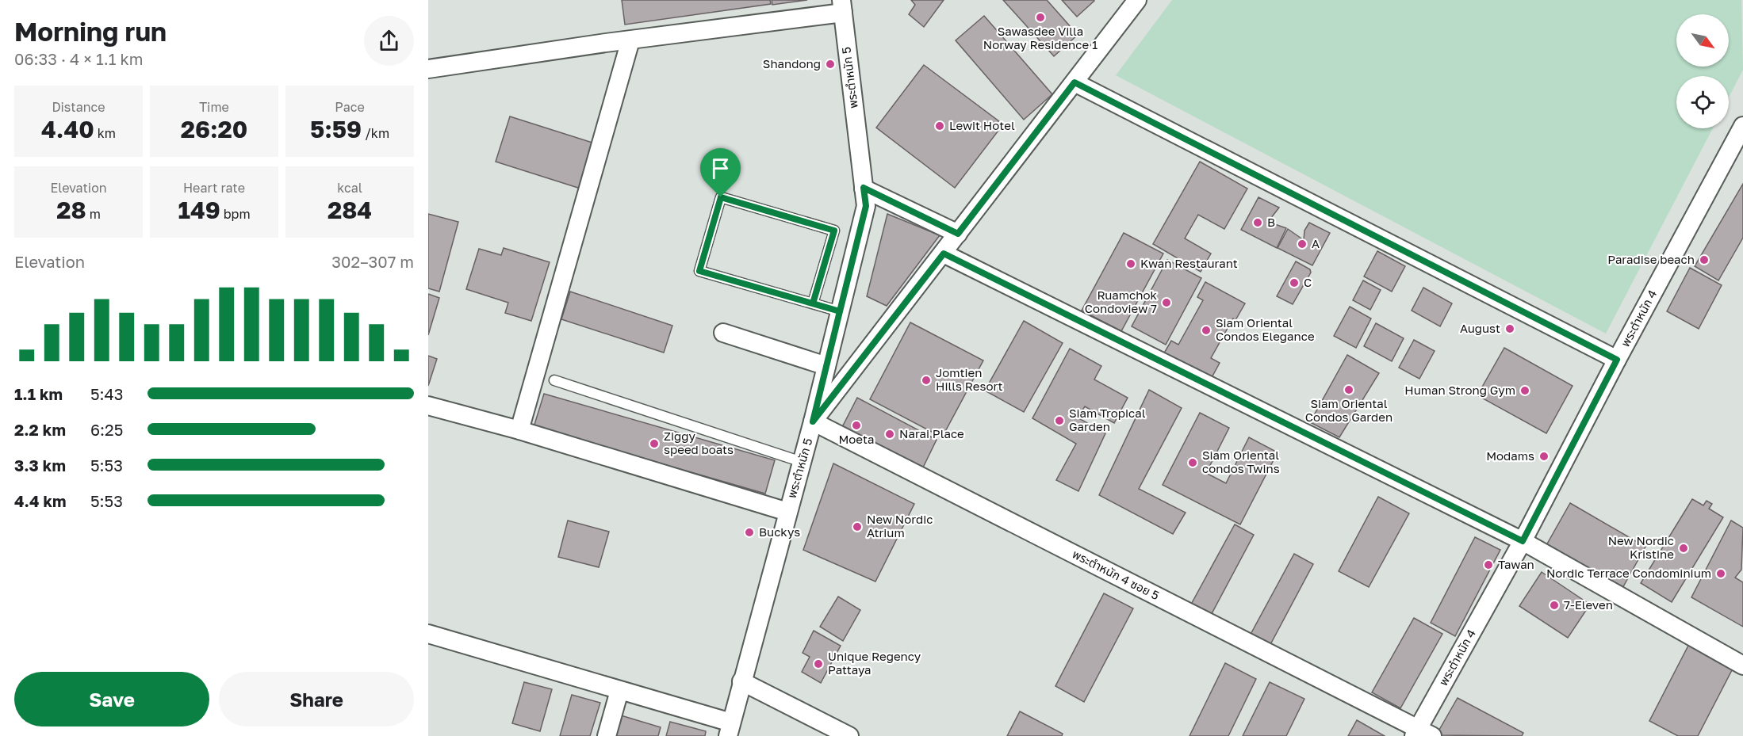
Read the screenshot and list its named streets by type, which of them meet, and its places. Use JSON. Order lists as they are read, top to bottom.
{
  "streets": {
    "street": ["พระตำหนัก 5", "พระตำหนัก 4", "พระตำหนัก 4 ซอย 5"]
  },
  "crossings": [
    ["พระตำหนัก 5", "พระตำหนัก 4 ซอย 5"],
    ["พระตำหนัก 4", "พระตำหนัก 4 ซอย 5"]
  ],
  "places": [
    "Sawasdee Villa Norway Residence 1",
    "Shandong",
    "Lewit Hotel",
    "B",
    "A",
    "Paradise beach",
    "Kwan Restaurant",
    "C",
    "Ruamchok Condoview 7",
    "August",
    "Siam Oriental Condos Elegance",
    "Jomtien Hills Resort",
    "Siam Oriental Condos Garden",
    "Human Strong Gym",
    "Siam Tropical Garden",
    "Moeta",
    "Narai Place",
    "Ziggy speed boats",
    "Modams",
    "Siam Oriental condos Twins",
    "New Nordic Atrium",
    "Buckys",
    "New Nordic Kristine",
    "Tawan",
    "Nordic Terrace Condominium",
    "7-Eleven",
    "Unique Regency Pattaya"
  ],
  "north": "bottom right",
  "page": {
    "heading": ["Morning run", "06:33 · 4 × 1.1 km"],
    "stats": [
      ["Distance", "4.40 km"],
      ["Time", "26:20"],
      ["Pace", "5:59 /km"],
      ["Elevation", "28 m"],
      ["Heart rate", "149 bpm"],
      ["kcal", "284"]
    ],
    "chart": ["Elevation", "302–307 m"],
    "list": [
      {
        "name": "1.1 km",
        "note": "5:43"
      },
      {
        "name": "2.2 km",
        "note": "6:25"
      },
      {
        "name": "3.3 km",
        "note": "5:53"
      },
      {
        "name": "4.4 km",
        "note": "5:53"
      }
    ],
    "buttons": ["Save", "Share"]
  }
}
